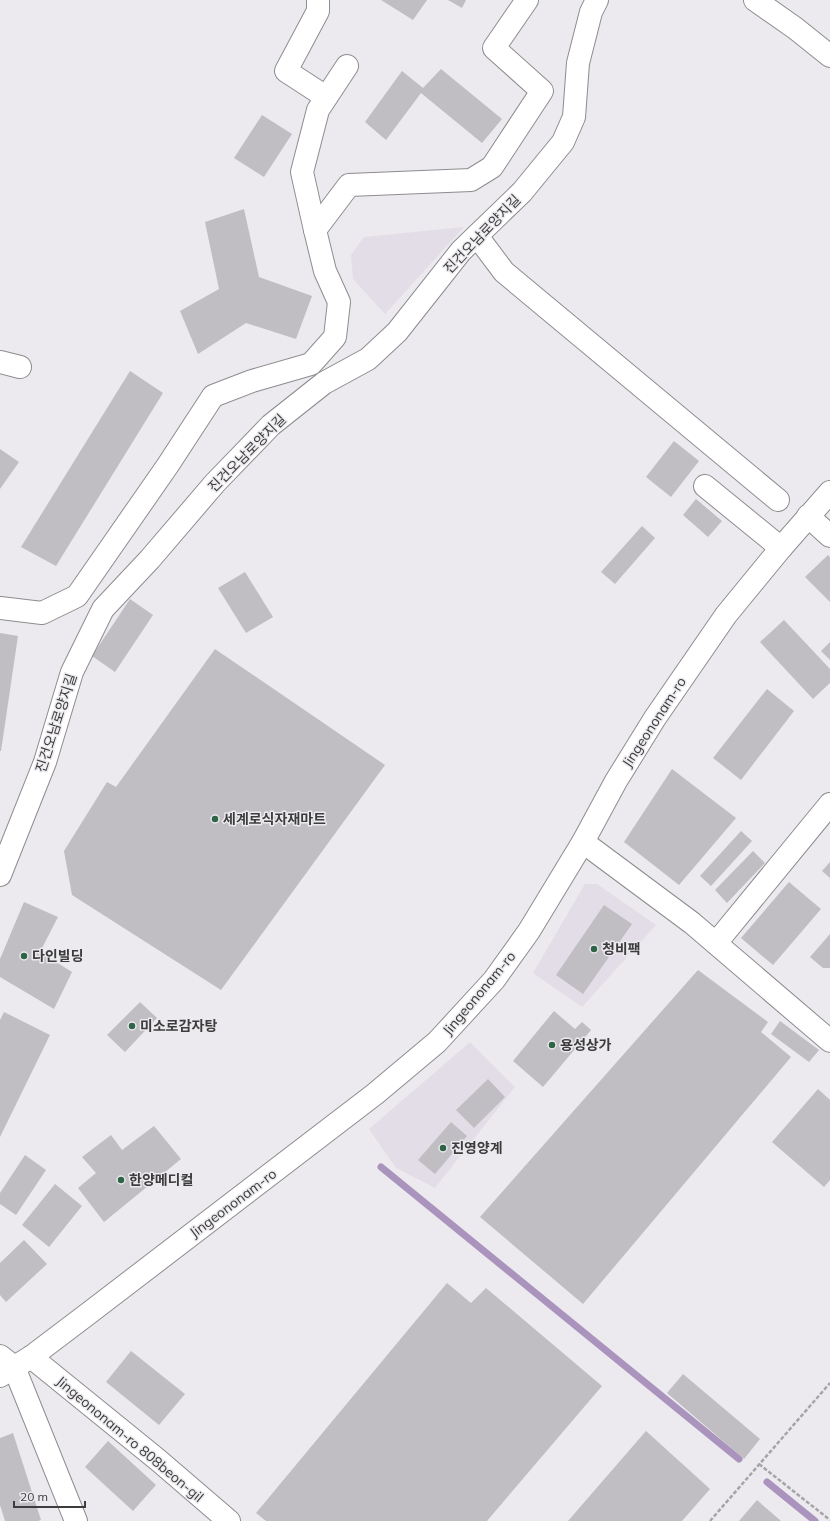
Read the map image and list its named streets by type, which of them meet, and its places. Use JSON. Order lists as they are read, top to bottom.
{
  "streets": {
    "main road": ["진건오남로양지길", "Jingeononam-ro", "Jingeononam-ro 808beon-gil"]
  },
  "crossings": [
    ["Jingeononam-ro", "Jingeononam-ro 808beon-gil"]
  ],
  "places": [
    "세계로식자재마트",
    "청비팩",
    "다인빌딩",
    "미소로감자탕",
    "용성상가",
    "진영양계",
    "한양메디컬"
  ],
  "scale_bar": "20 m"
}
